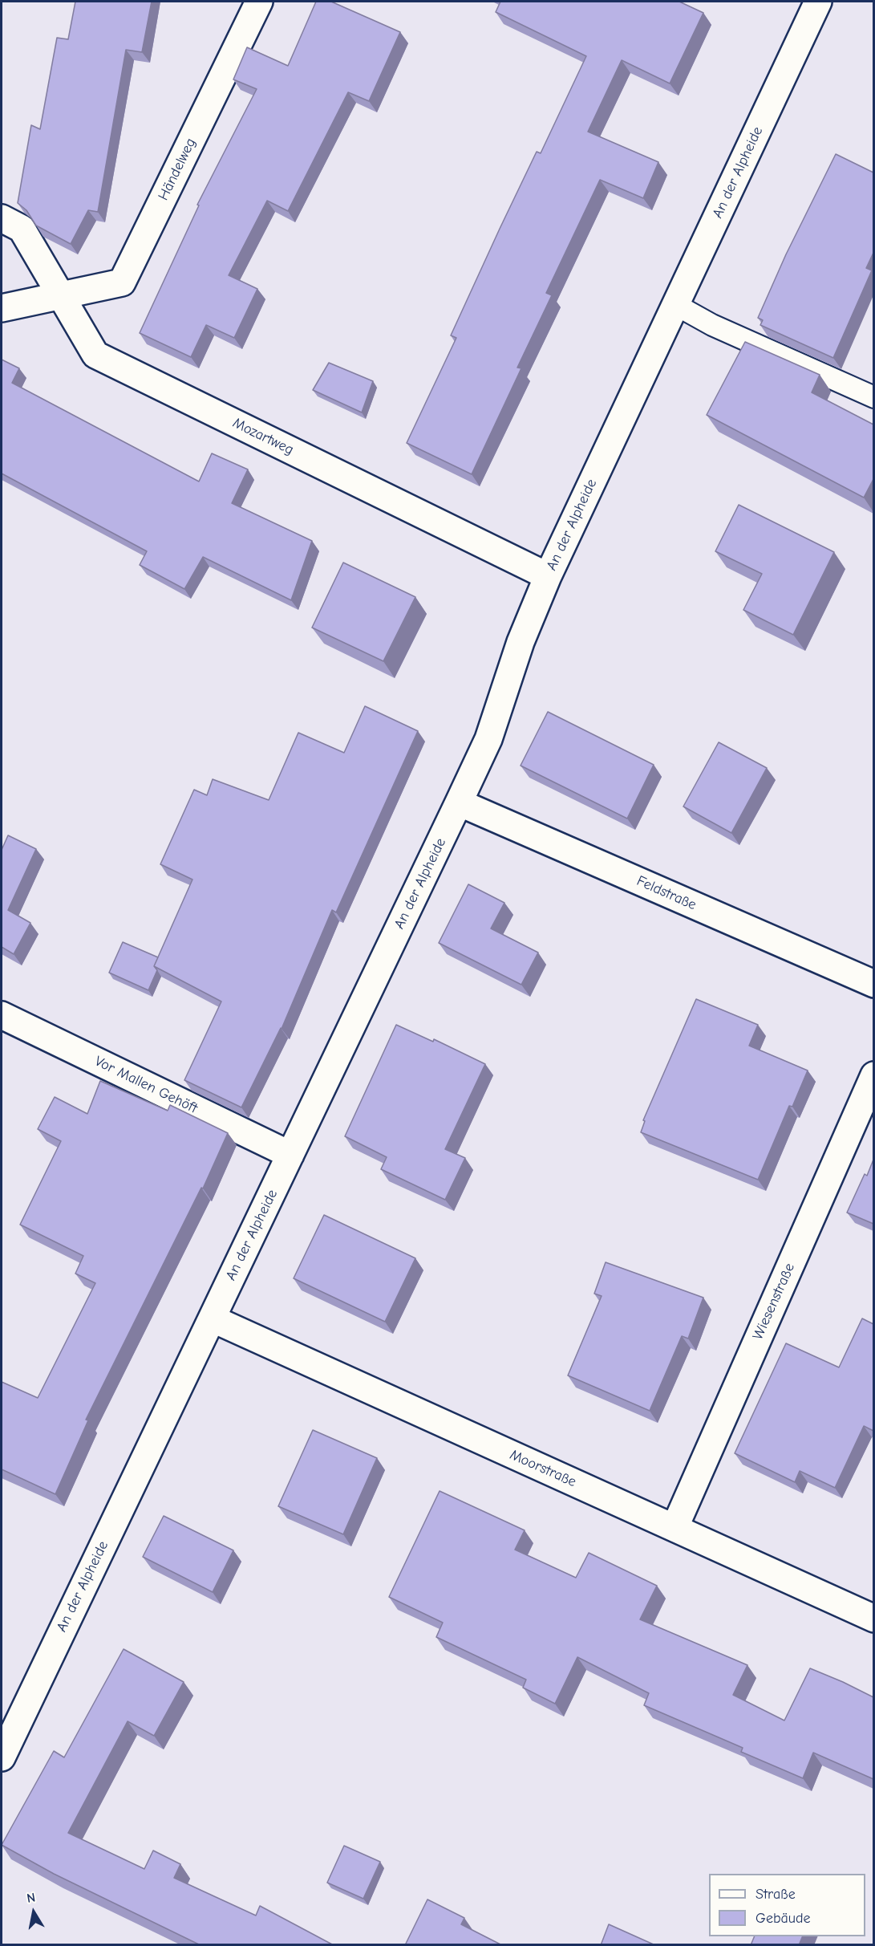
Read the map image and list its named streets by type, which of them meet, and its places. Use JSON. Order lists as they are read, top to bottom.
{
  "streets": {
    "street": [
      "Händelweg",
      "An der Alpheide",
      "Mozartweg",
      "Feldstraße",
      "Vor Mallen Gehöft",
      "Wiesenstraße",
      "Moorstraße"
    ]
  },
  "crossings": [
    ["Händelweg", "Mozartweg"],
    ["An der Alpheide", "Mozartweg"],
    ["An der Alpheide", "Feldstraße"],
    ["An der Alpheide", "Vor Mallen Gehöft"],
    ["An der Alpheide", "Moorstraße"],
    ["Wiesenstraße", "Moorstraße"]
  ],
  "legend": ["Straße", "Gebäude"],
  "north": "top"
}
